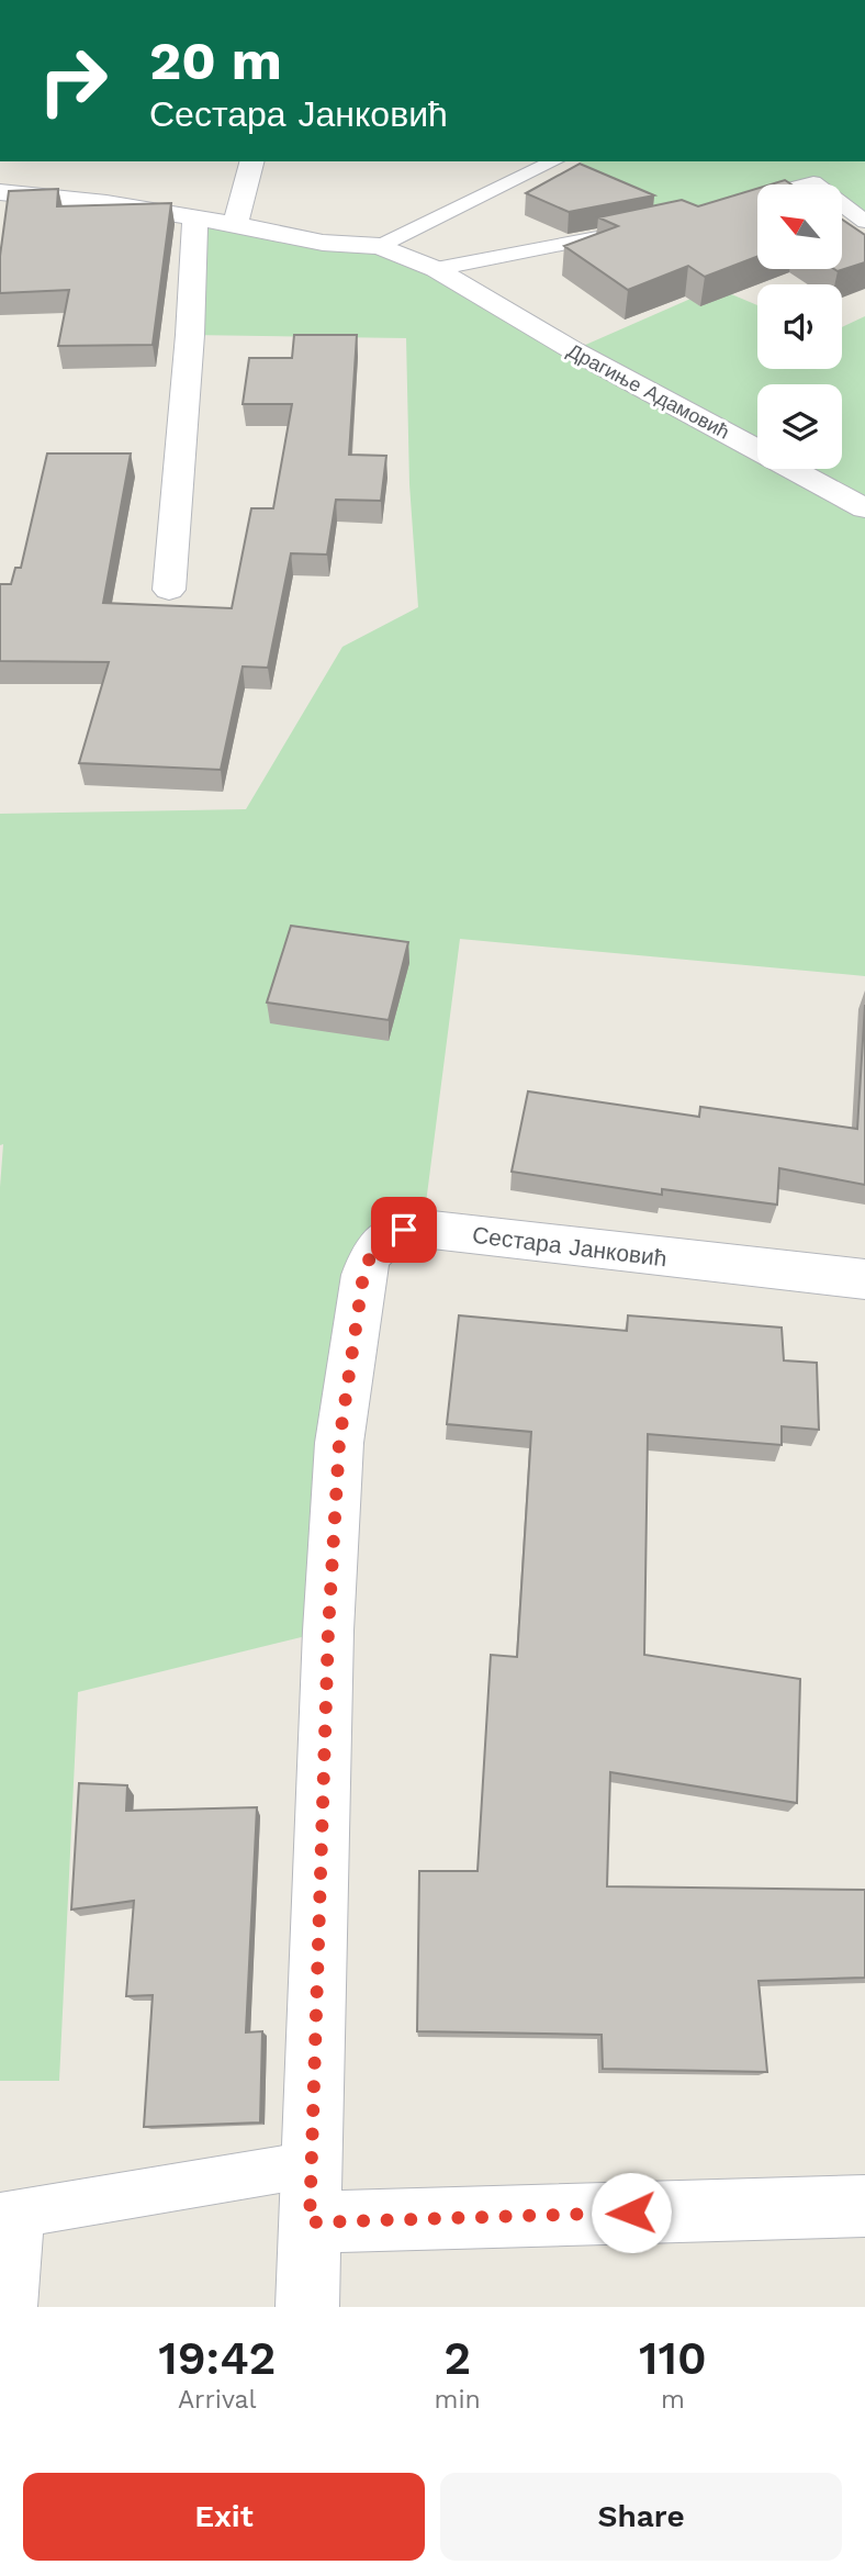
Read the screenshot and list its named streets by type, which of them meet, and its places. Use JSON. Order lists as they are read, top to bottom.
{
  "streets": {
    "street": ["Драгиње Адамовић", "Сестара Јанковић"]
  },
  "north": "top left",
  "page": {
    "turn": ["20 m", "Сестара Јанковић"],
    "eta": [
      "19:42",
      "Arrival",
      "2",
      "min",
      "110",
      "m"
    ],
    "buttons": ["Exit", "Share"]
  }
}
